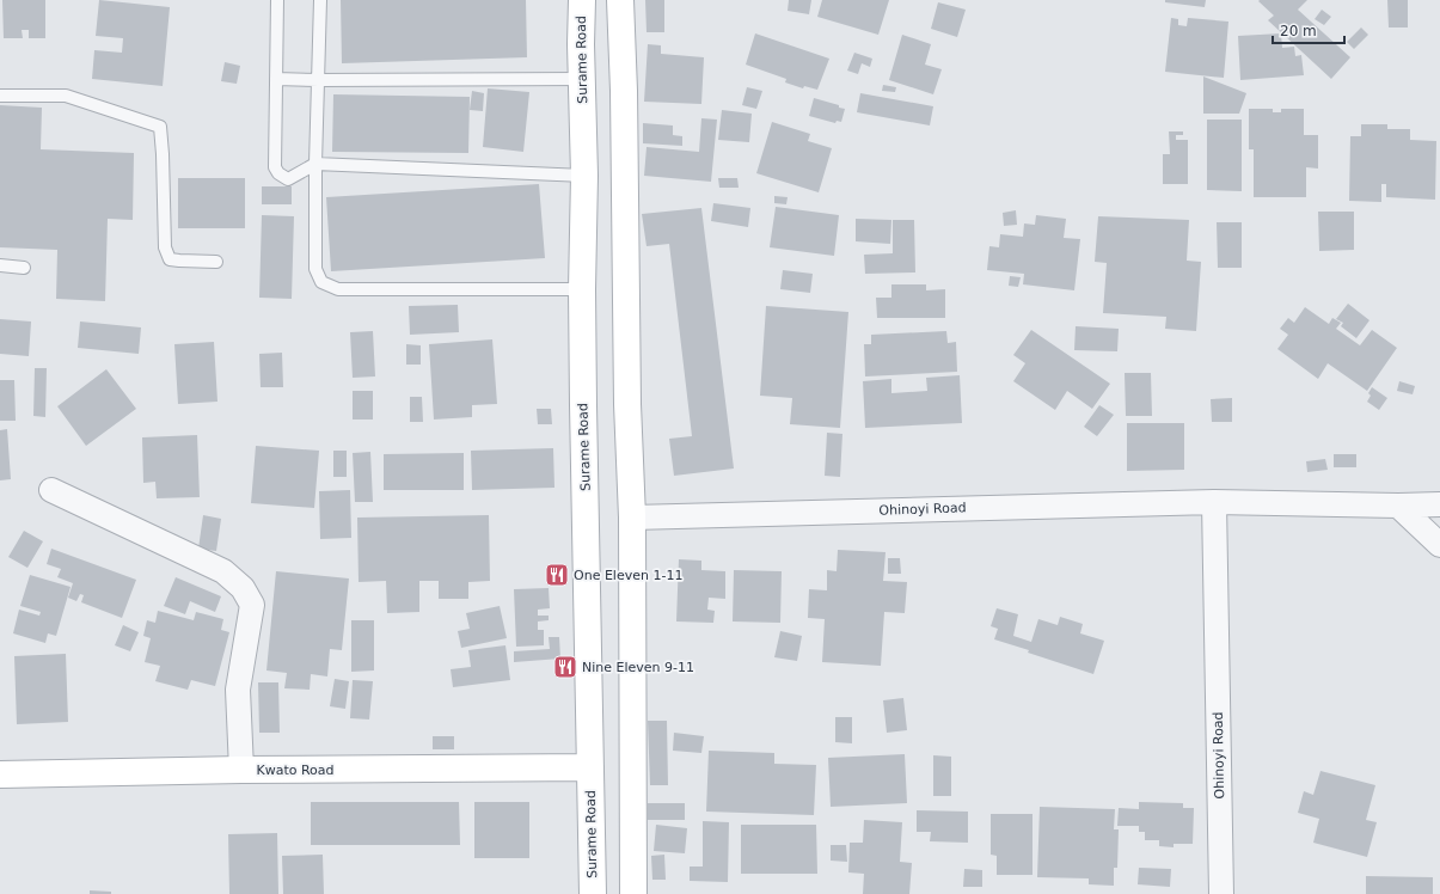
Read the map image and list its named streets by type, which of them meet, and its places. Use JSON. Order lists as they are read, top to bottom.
{
  "streets": {
    "street": ["Surame Road", "Ohinoyi Road", "Kwato Road"]
  },
  "crossings": [
    ["Surame Road", "Kwato Road"]
  ],
  "places": {
    "restaurant": ["One Eleven 1-11", "Nine Eleven 9-11"]
  },
  "scale_bar": "20 m"
}
